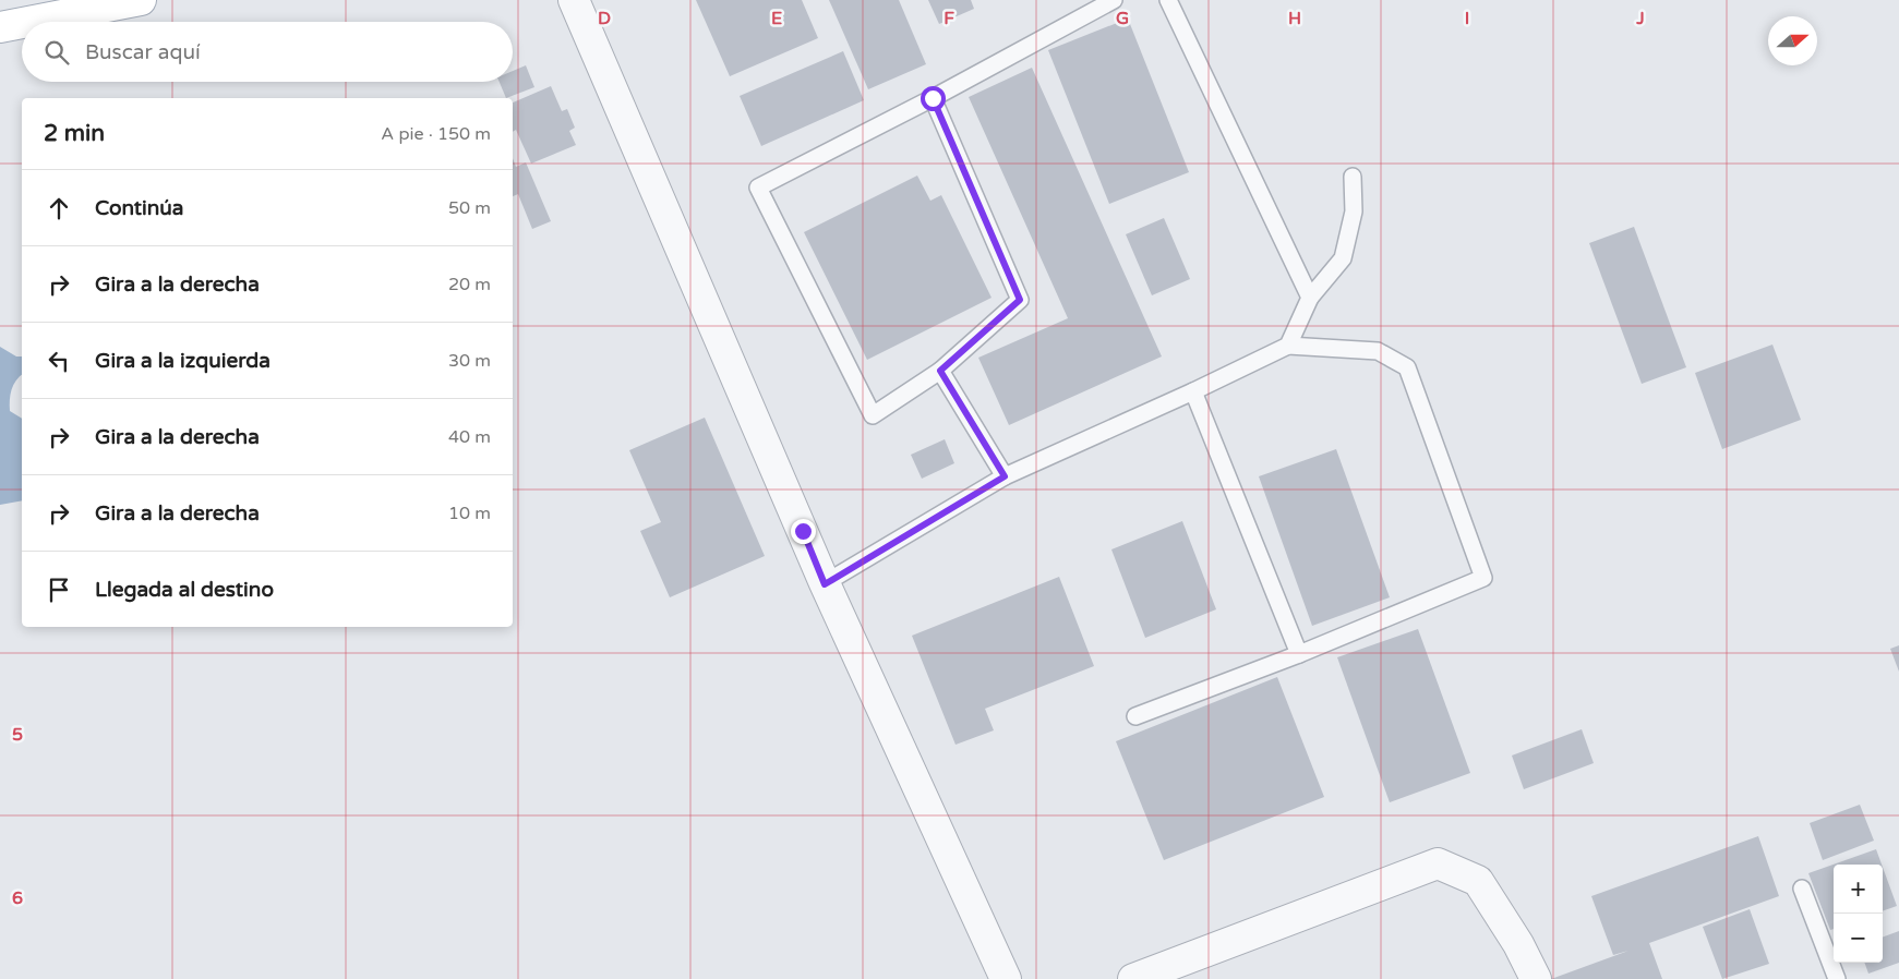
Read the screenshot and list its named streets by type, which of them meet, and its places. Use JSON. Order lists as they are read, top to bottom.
{
  "north": "right",
  "page": {
    "search": "Buscar aquí",
    "heading": ["2 min", "A pie · 150 m"],
    "list": [
      ["Continúa", "50 m"],
      ["Gira a la derecha", "20 m"],
      ["Gira a la izquierda", "30 m"],
      ["Gira a la derecha", "40 m"],
      ["Gira a la derecha", "10 m"],
      "Llegada al destino"
    ],
    "map_buttons": ["+", "−"]
  },
  "grid": {
    "columns": [
      "D",
      "E",
      "F",
      "G",
      "H",
      "I",
      "J"
    ],
    "rows": ["5", "6"]
  }
}
